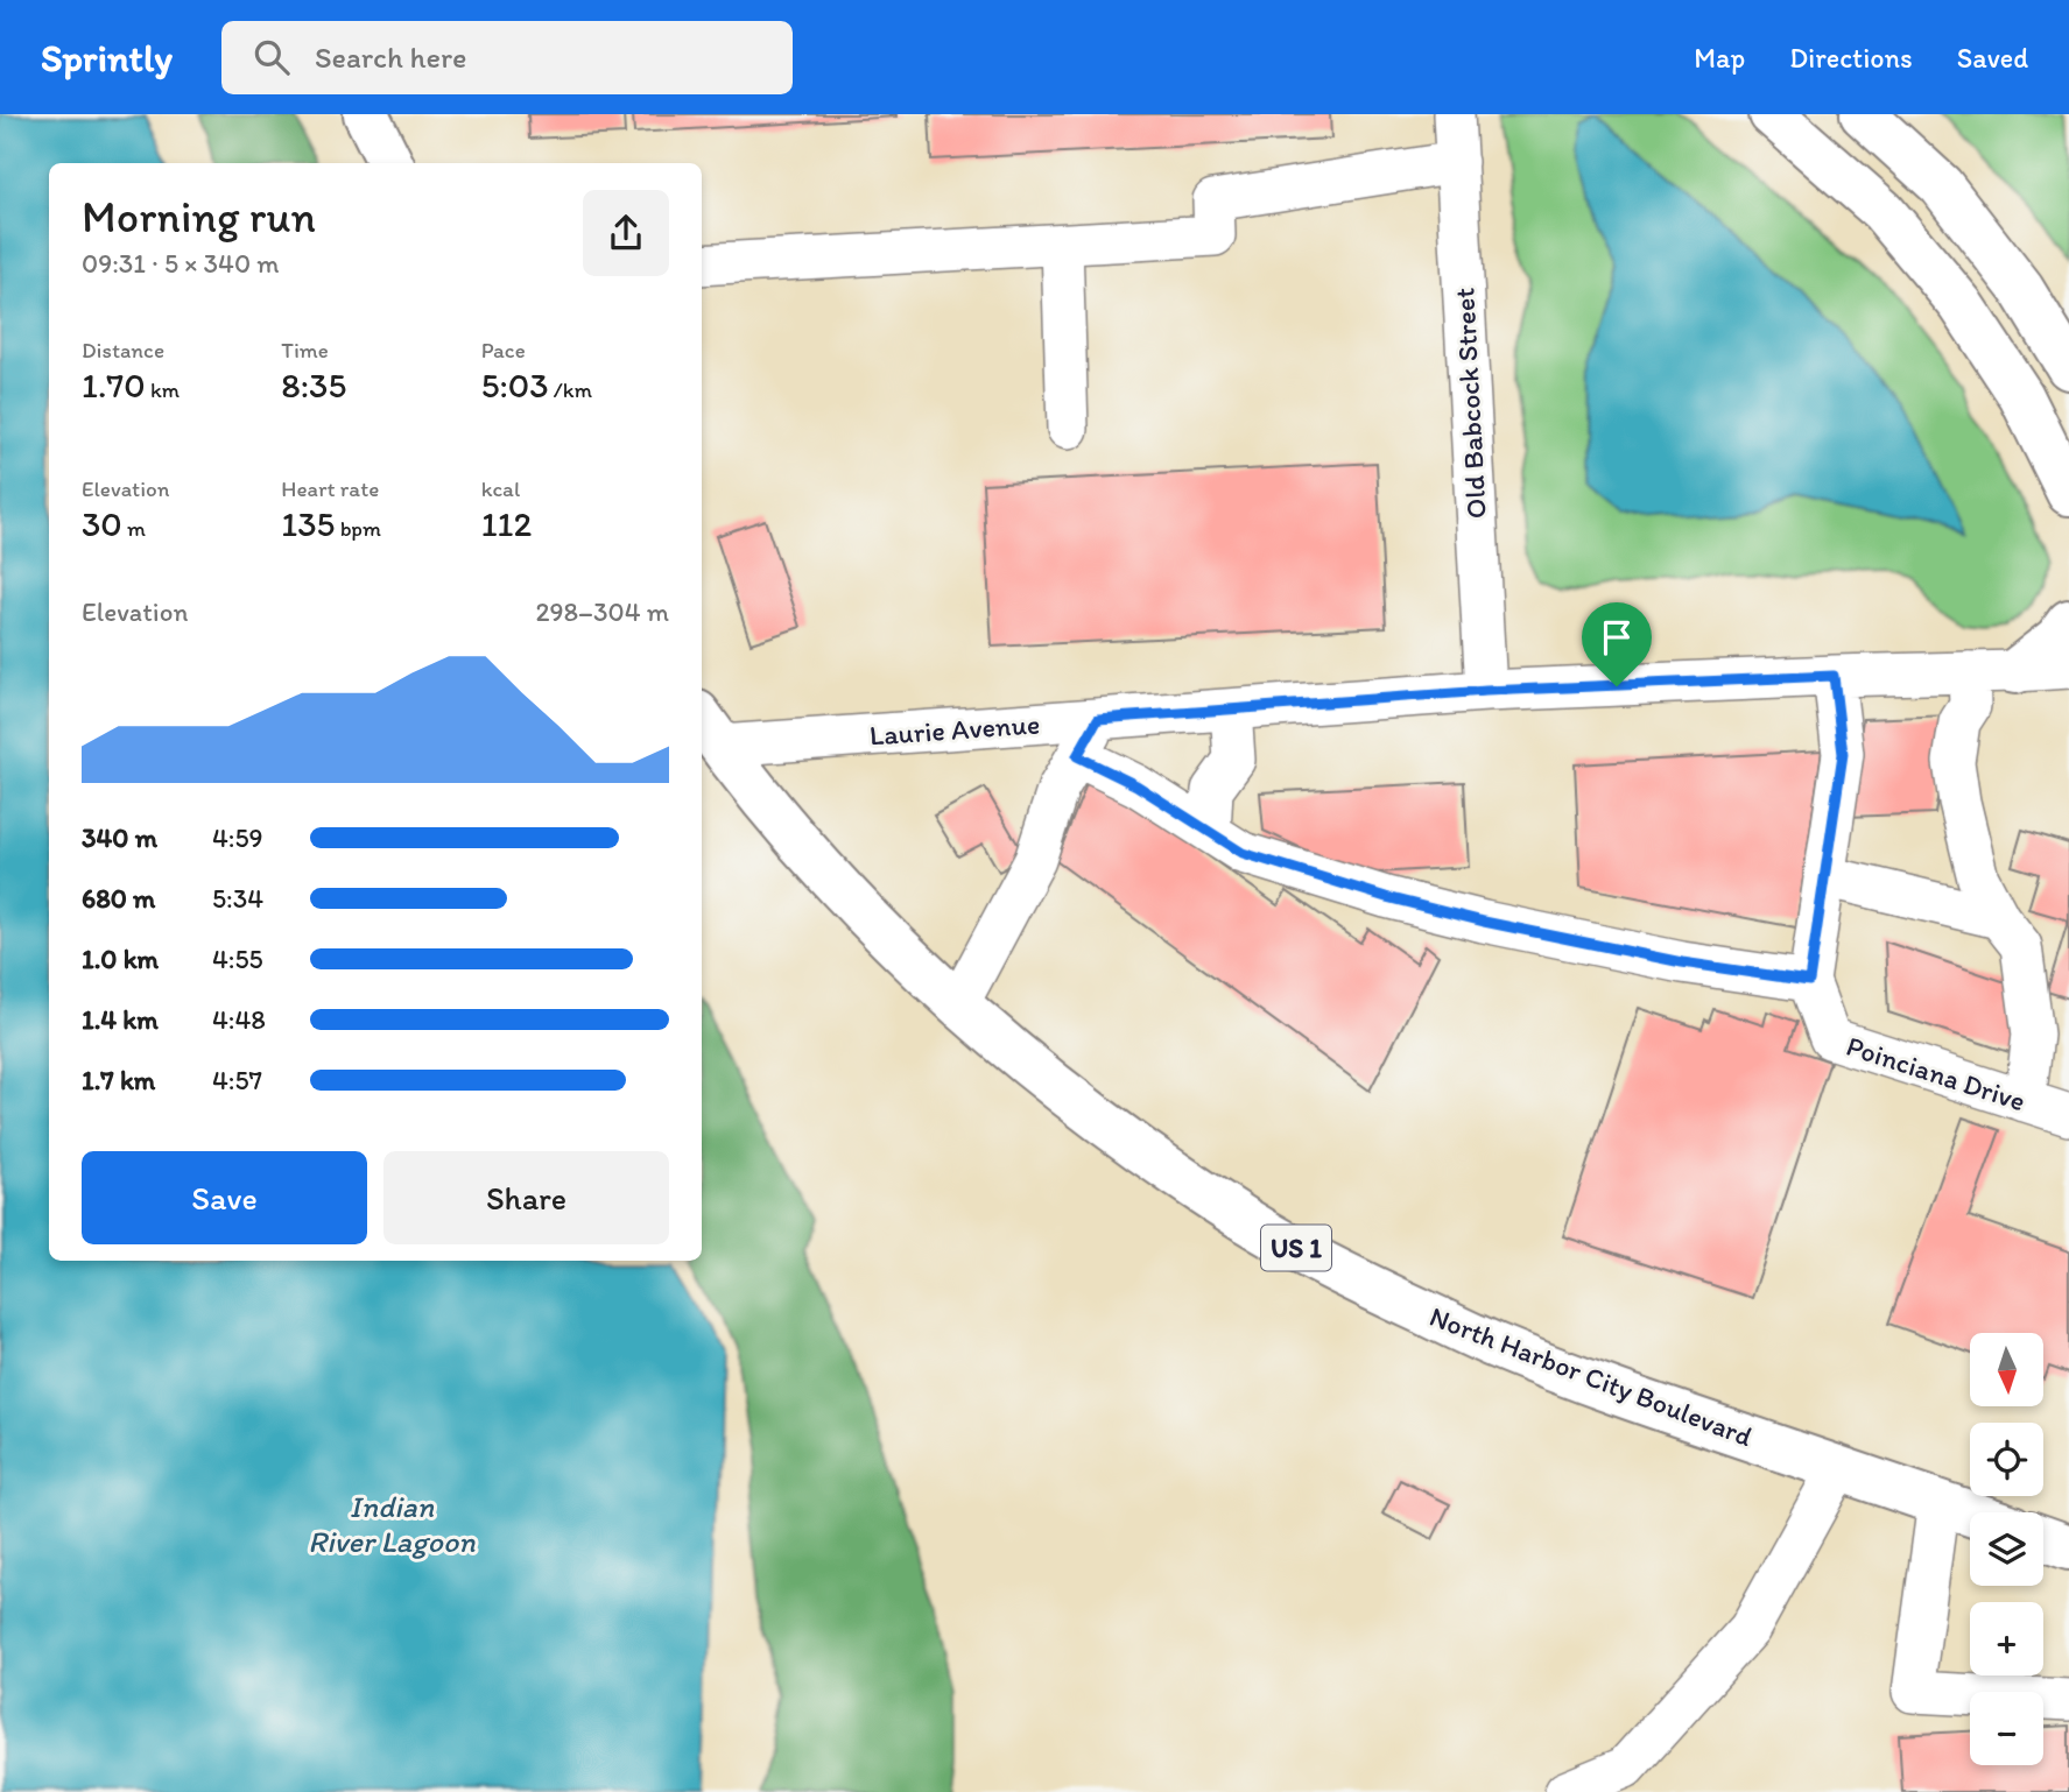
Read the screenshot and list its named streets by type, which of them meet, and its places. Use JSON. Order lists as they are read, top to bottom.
{
  "streets": {
    "main road": ["US 1", "North Harbor City Boulevard"],
    "street": ["Old Babcock Street", "Laurie Avenue", "Poinciana Drive"]
  },
  "crossings": [
    ["Old Babcock Street", "Laurie Avenue"],
    ["Laurie Avenue", "Poinciana Drive"],
    ["Laurie Avenue", "North Harbor City Boulevard"]
  ],
  "water": ["Indian River Lagoon"],
  "north": "bottom",
  "page": {
    "header": "Sprintly",
    "search": "Search here",
    "nav": ["Map", "Directions", "Saved"],
    "heading": ["Morning run", "09:31 · 5 × 340 m"],
    "stats": [
      ["Distance", "1.70 km"],
      ["Time", "8:35"],
      ["Pace", "5:03 /km"],
      ["Elevation", "30 m"],
      ["Heart rate", "135 bpm"],
      ["kcal", "112"]
    ],
    "chart": ["Elevation", "298–304 m"],
    "list": [
      {
        "name": "340 m",
        "note": "4:59"
      },
      {
        "name": "680 m",
        "note": "5:34"
      },
      {
        "name": "1.0 km",
        "note": "4:55"
      },
      {
        "name": "1.4 km",
        "note": "4:48"
      },
      {
        "name": "1.7 km",
        "note": "4:57"
      }
    ],
    "buttons": ["Save", "Share"],
    "map_buttons": ["+", "−"]
  }
}
